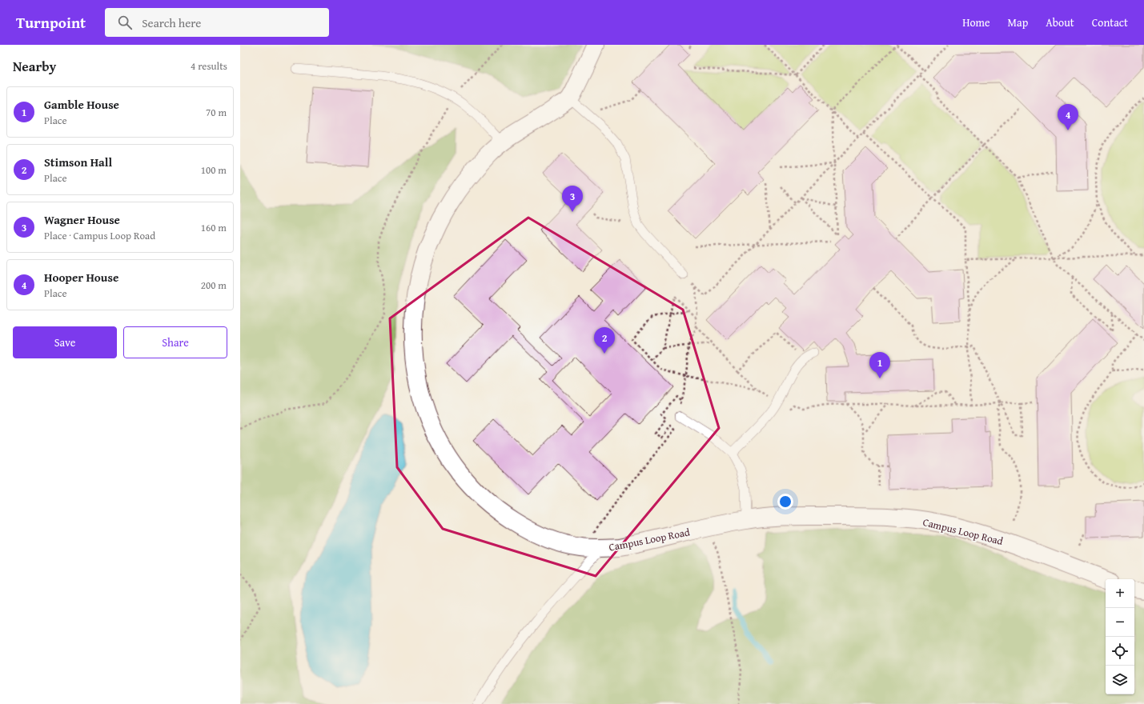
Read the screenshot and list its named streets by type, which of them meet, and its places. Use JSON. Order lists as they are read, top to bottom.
{
  "streets": {
    "street": ["Campus Loop Road"]
  },
  "page": {
    "header": "Turnpoint",
    "search": "Search here",
    "nav": [
      "Home",
      "Map",
      "About",
      "Contact"
    ],
    "heading": ["Nearby", "4 results"],
    "list": [
      {
        "mark": "1",
        "name": "Gamble House",
        "note": "Place",
        "value": "70 m"
      },
      {
        "mark": "2",
        "name": "Stimson Hall",
        "note": "Place",
        "value": "100 m"
      },
      {
        "mark": "3",
        "name": "Wagner House",
        "note": "Place · Campus Loop Road",
        "value": "160 m"
      },
      {
        "mark": "4",
        "name": "Hooper House",
        "note": "Place",
        "value": "200 m"
      }
    ],
    "pins": [
      "4",
      "3",
      "2",
      "1"
    ],
    "buttons": ["Save", "Share"],
    "map_buttons": ["+", "−"]
  }
}
